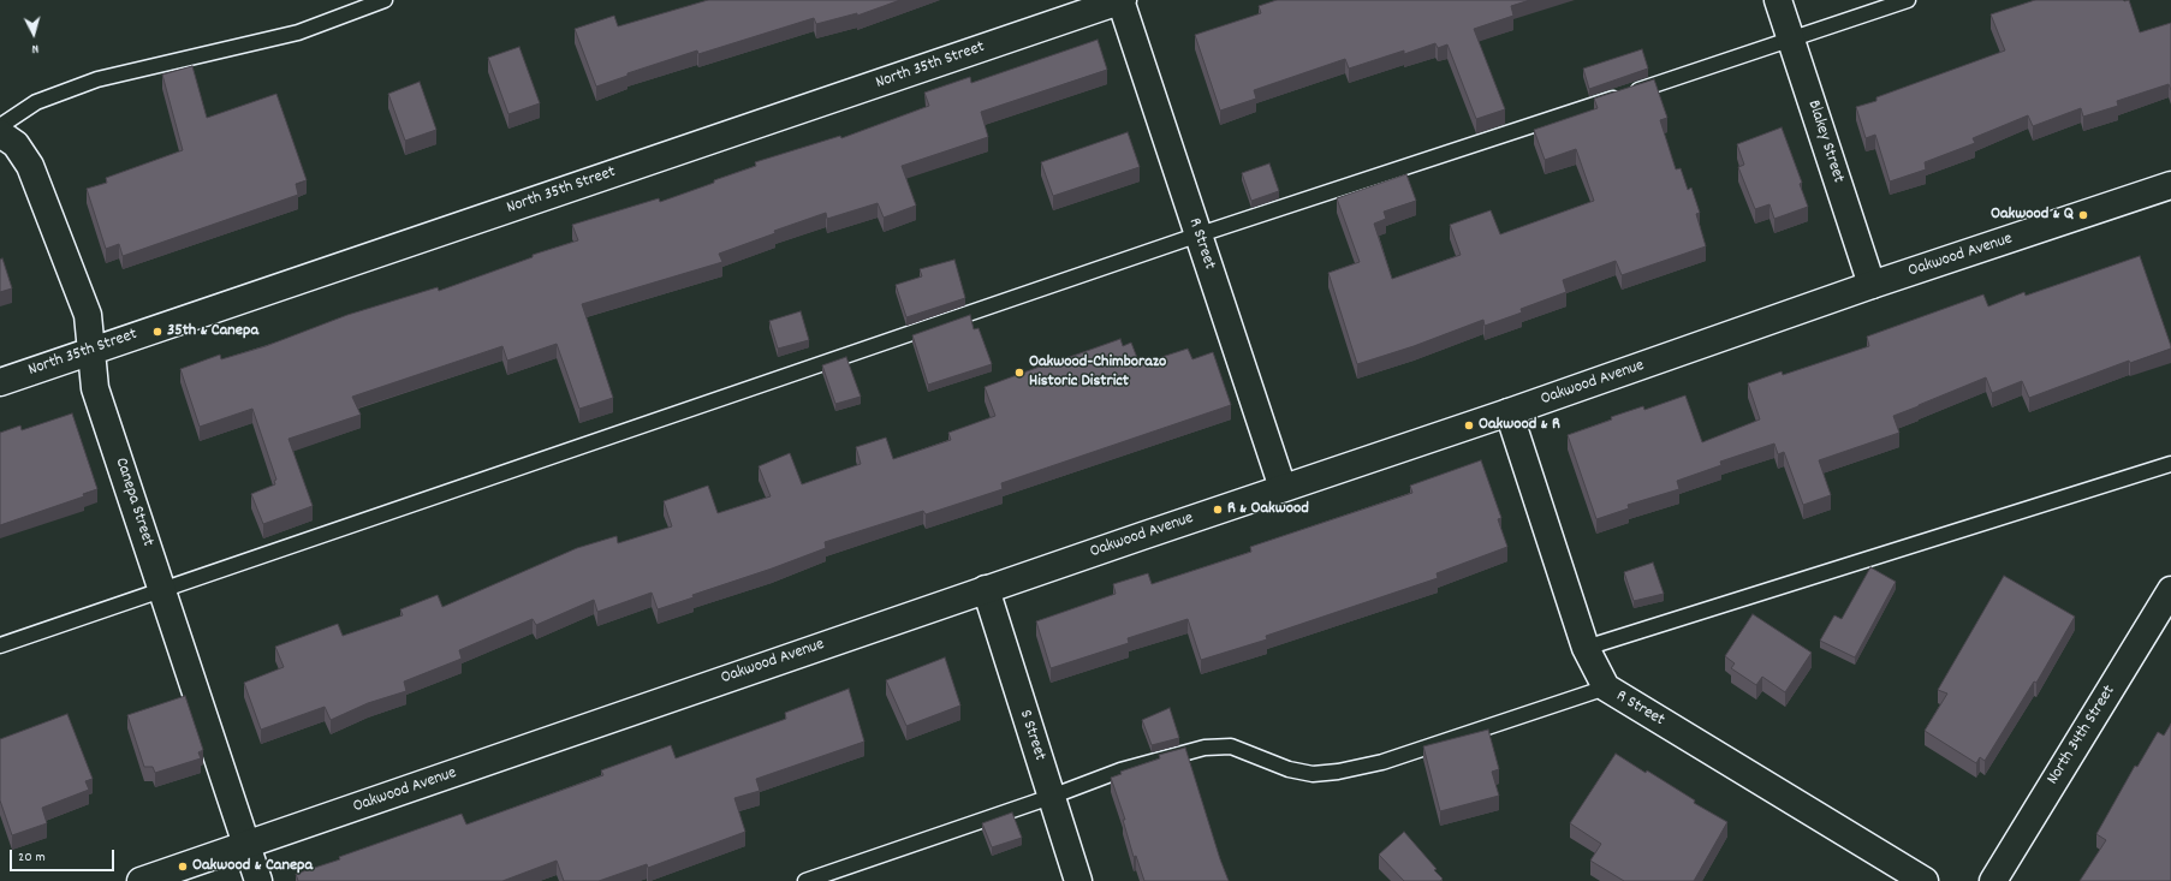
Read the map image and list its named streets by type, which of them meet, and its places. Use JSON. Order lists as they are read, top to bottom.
{
  "streets": {
    "street": [
      "North 35th Street",
      "Blakey Street",
      "R Street",
      "Oakwood Avenue",
      "Canepa Street",
      "S Street",
      "North 34th Street"
    ]
  },
  "crossings": [
    ["North 35th Street", "R Street"],
    ["North 35th Street", "Canepa Street"],
    ["Blakey Street", "Oakwood Avenue"],
    ["R Street", "Oakwood Avenue"],
    ["Oakwood Avenue", "Canepa Street"],
    ["Oakwood Avenue", "S Street"]
  ],
  "places": [
    "Oakwood & Q",
    "35th & Canepa",
    "Oakwood-Chimborazo Historic District",
    "Oakwood & R",
    "R & Oakwood",
    "Oakwood & Canepa"
  ],
  "scale_bar": "20 m",
  "north": "bottom"
}
